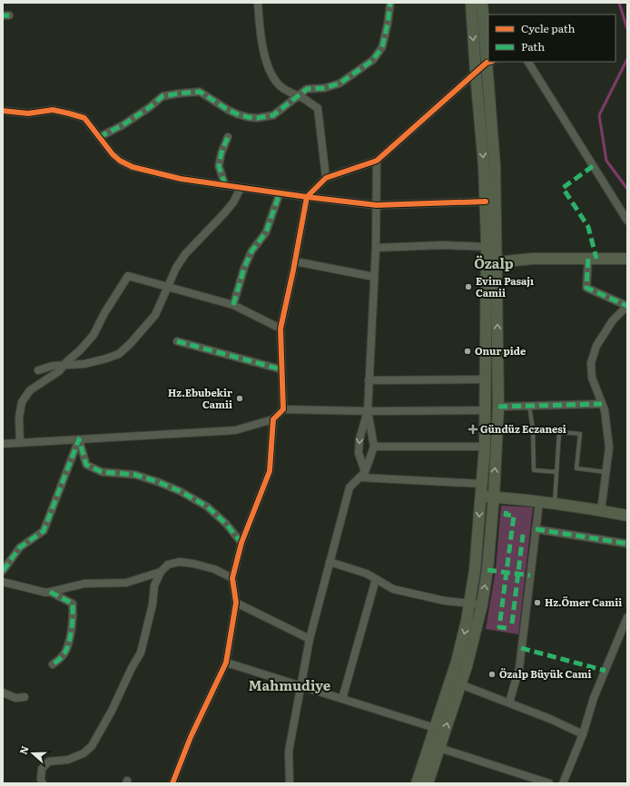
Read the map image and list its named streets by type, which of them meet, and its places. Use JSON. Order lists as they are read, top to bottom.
{
  "districts": ["Özalp", "Mahmudiye"],
  "places": {
    "other": [
      "Evim Pasajı Camii",
      "Onur pide",
      "Hz.Ebubekir Camii",
      "Hz.Ömer Camii",
      "Özalp Büyük Cami"
    ],
    "health": ["Gündüz Eczanesi"]
  },
  "legend": ["Cycle path", "Path"],
  "north": "left"
}
